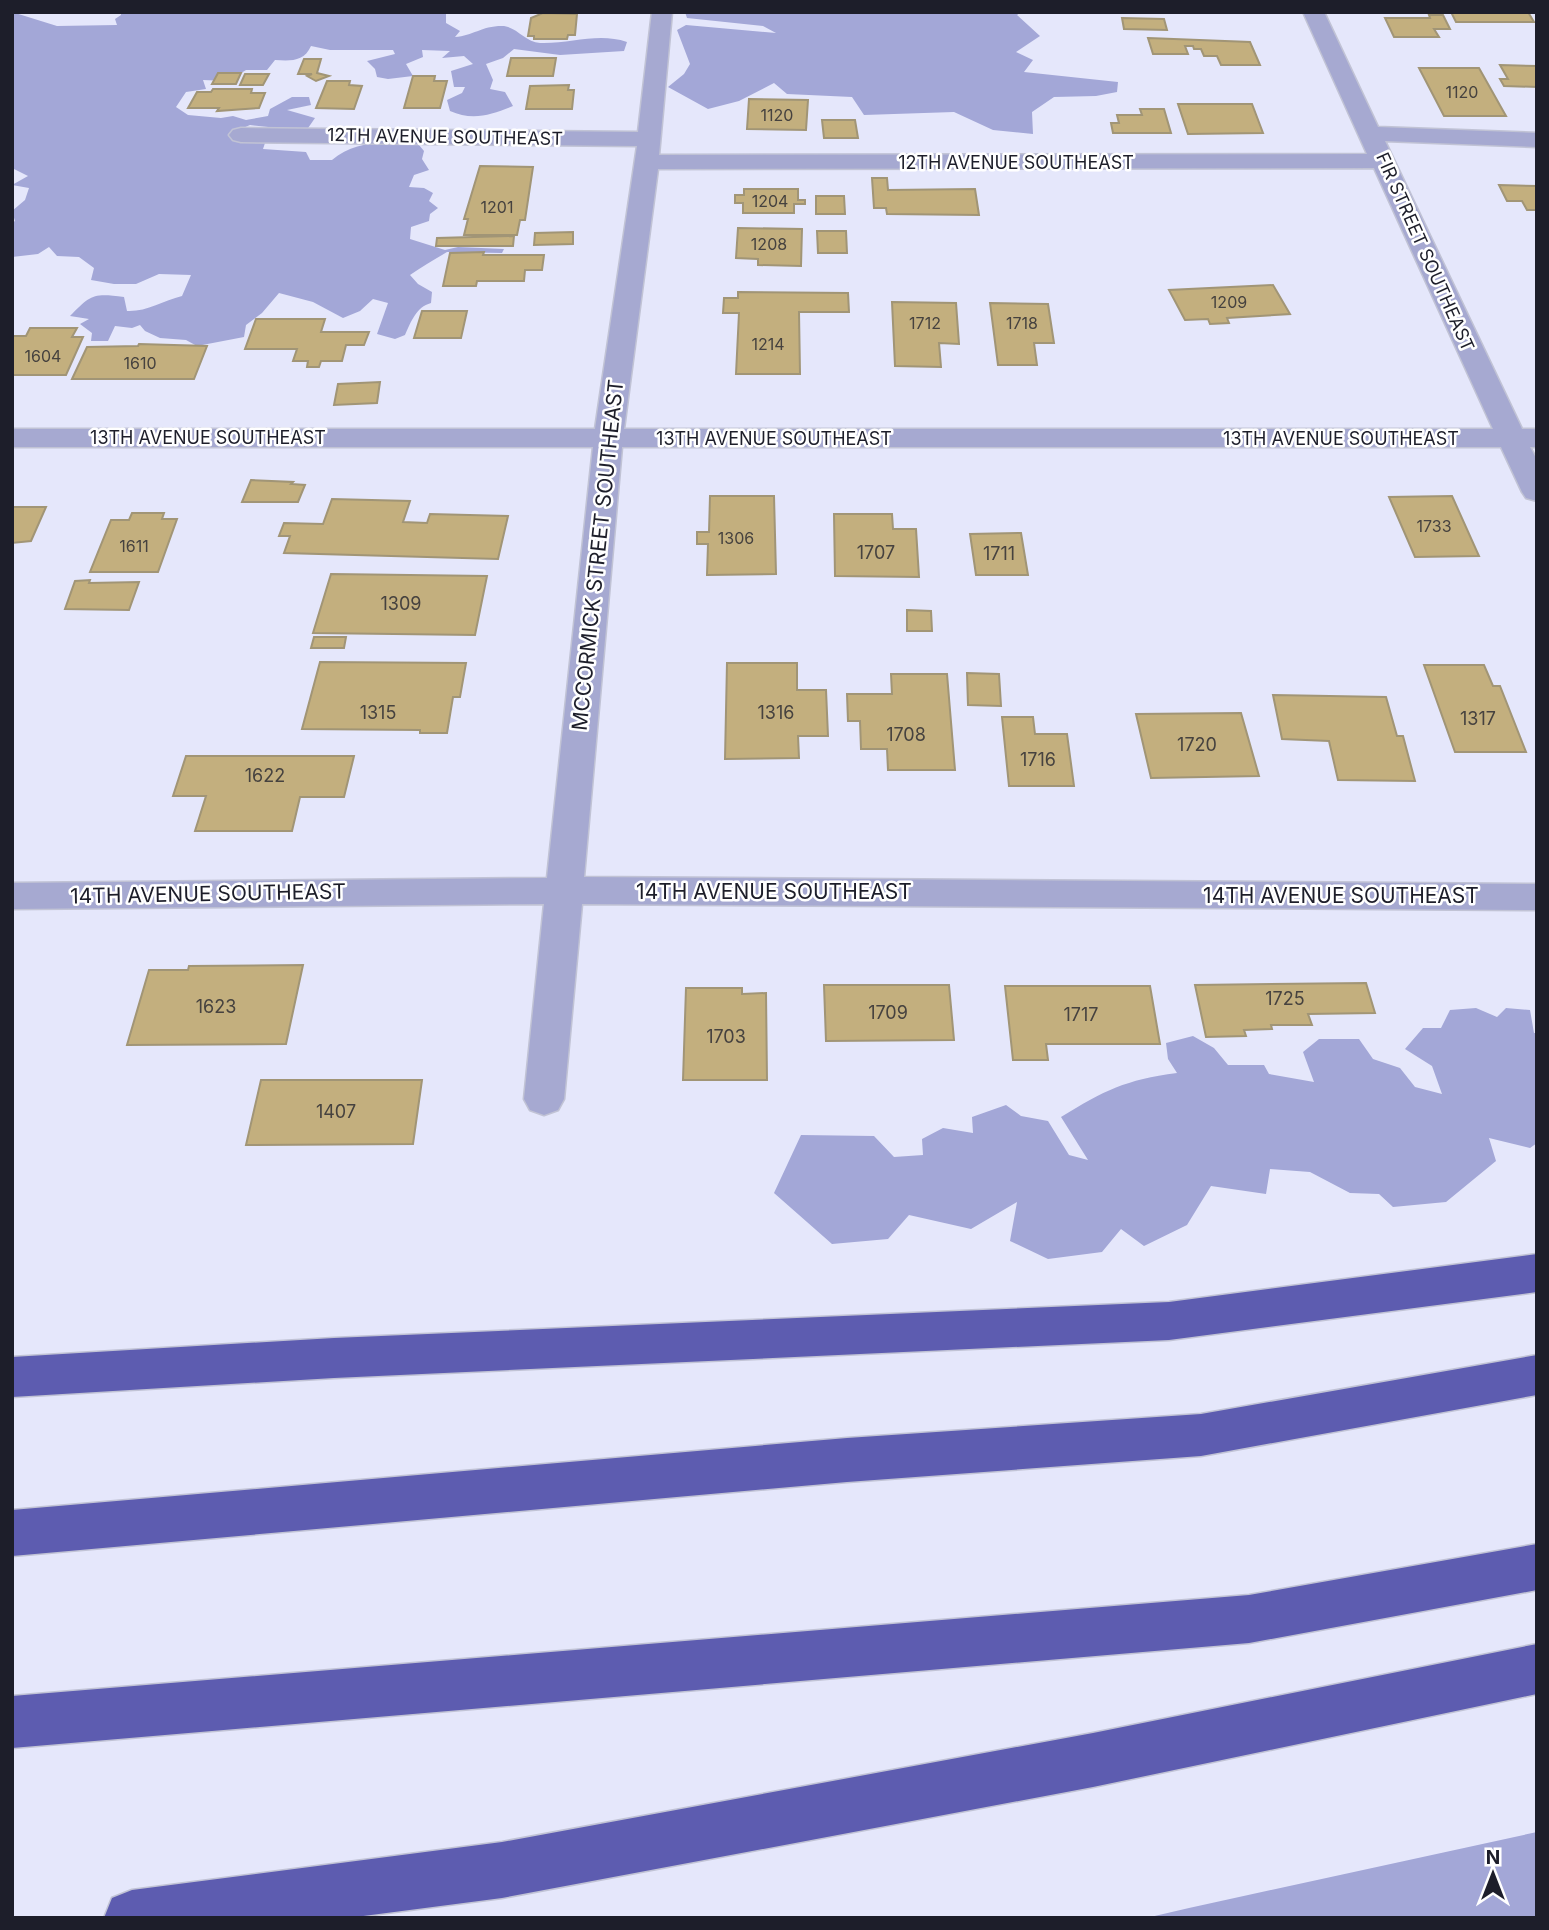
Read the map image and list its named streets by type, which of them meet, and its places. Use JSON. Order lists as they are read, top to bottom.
{
  "streets": {
    "street": [
      "12TH AVENUE SOUTHEAST",
      "FIR STREET SOUTHEAST",
      "13TH AVENUE SOUTHEAST",
      "MCCORMICK STREET SOUTHEAST",
      "14TH AVENUE SOUTHEAST"
    ]
  },
  "crossings": [
    ["12TH AVENUE SOUTHEAST", "FIR STREET SOUTHEAST"],
    ["12TH AVENUE SOUTHEAST", "MCCORMICK STREET SOUTHEAST"],
    ["FIR STREET SOUTHEAST", "13TH AVENUE SOUTHEAST"],
    ["13TH AVENUE SOUTHEAST", "MCCORMICK STREET SOUTHEAST"],
    ["MCCORMICK STREET SOUTHEAST", "14TH AVENUE SOUTHEAST"]
  ],
  "house_numbers": [
    "1120",
    "1120",
    "1204",
    "1201",
    "1208",
    "1209",
    "1712",
    "1718",
    "1214",
    "1604",
    "1610",
    "1733",
    "1306",
    "1611",
    "1707",
    "1711",
    "1309",
    "1315",
    "1316",
    "1317",
    "1708",
    "1720",
    "1716",
    "1622",
    "1725",
    "1623",
    "1709",
    "1717",
    "1703",
    "1407"
  ],
  "north": "top"
}
